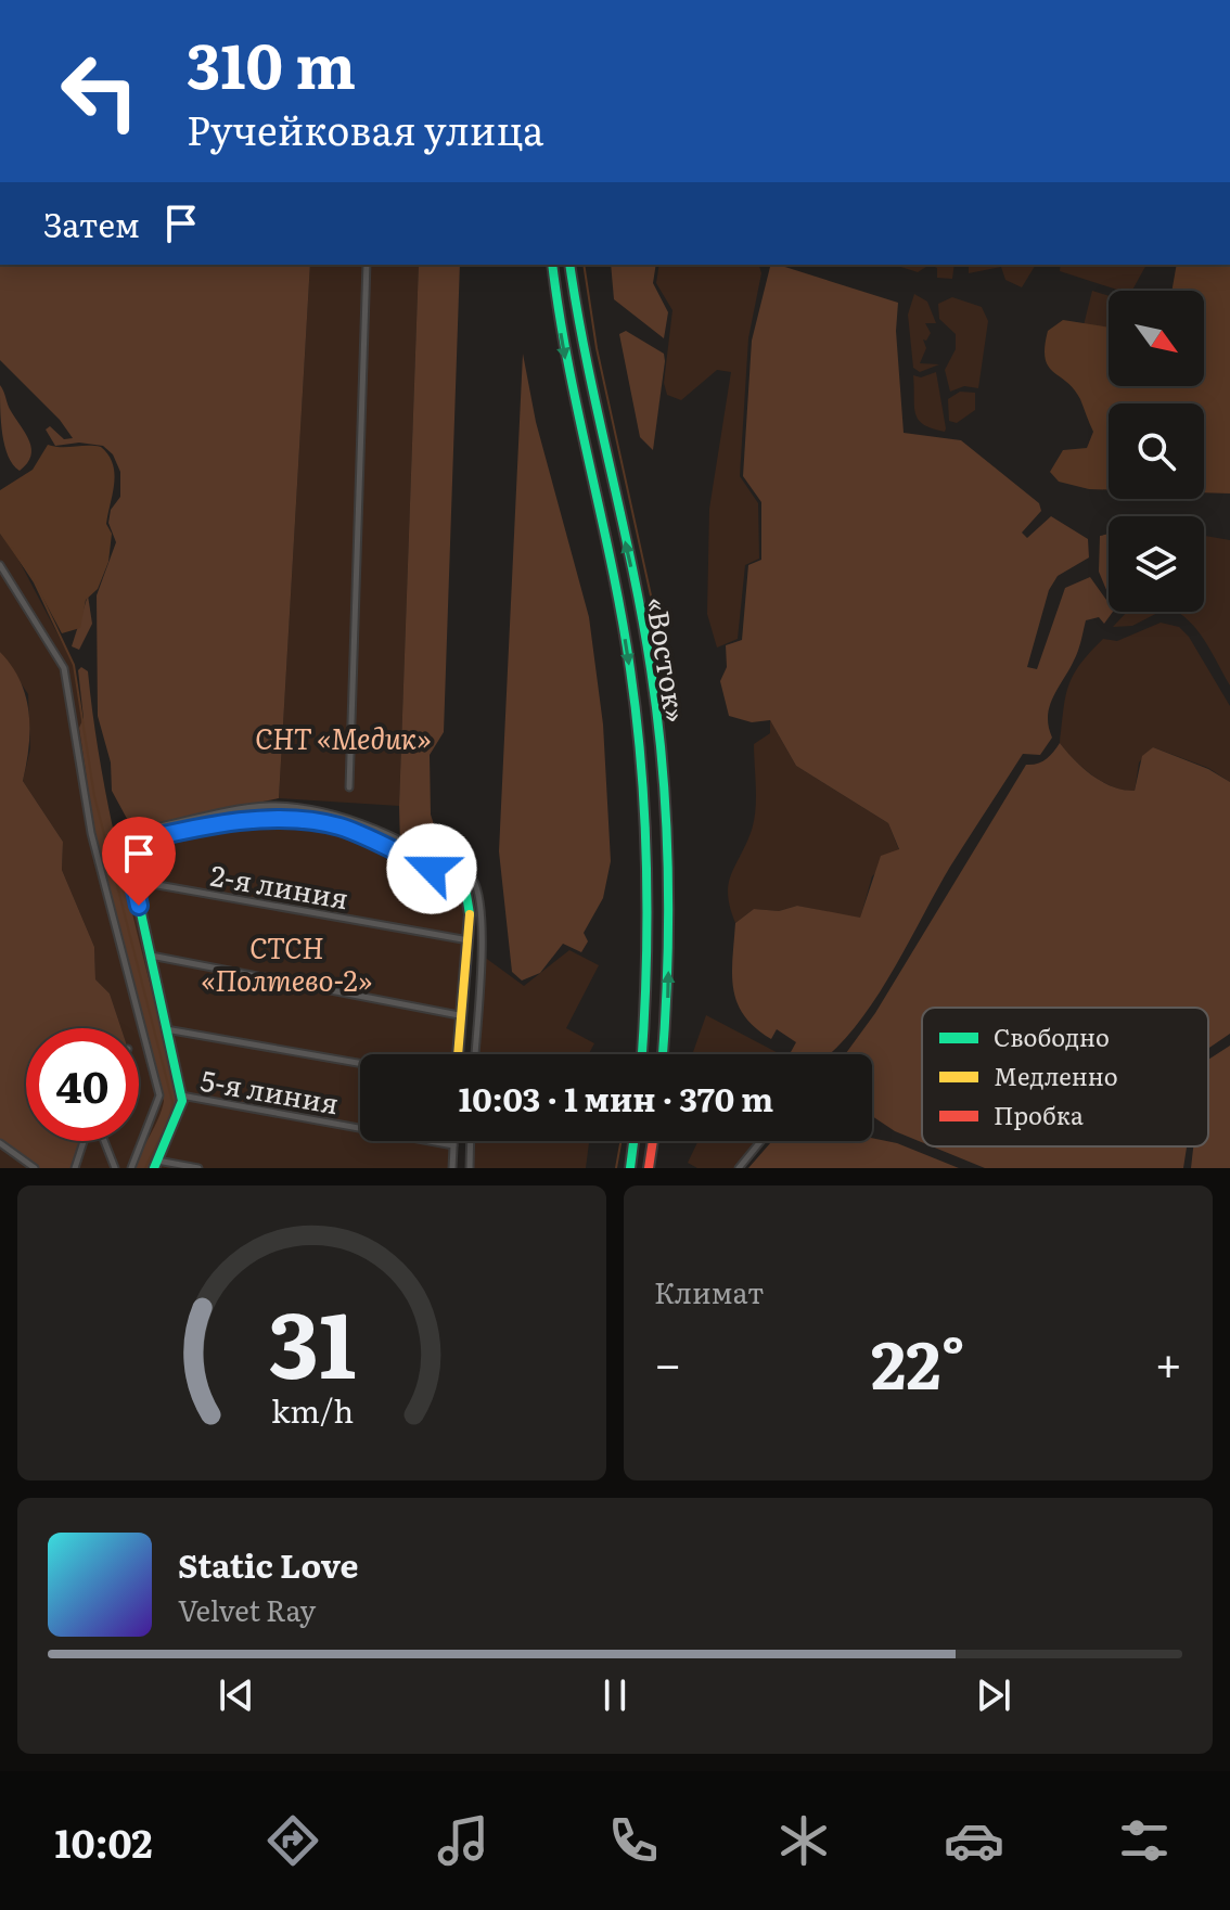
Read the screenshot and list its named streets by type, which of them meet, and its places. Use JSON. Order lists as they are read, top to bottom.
{
  "streets": {
    "main road": ["«Восток»"],
    "street": ["2-я линия", "5-я линия"]
  },
  "parks": ["СНТ «Медик»", "СТСН «Полтево-2»"],
  "legend": ["Свободно", "Медленно", "Пробка"],
  "north": "bottom right",
  "page": {
    "turn": ["310 m", "Ручейковая улица"],
    "then": "Затем",
    "limit": "40",
    "trip": "10:03 · 1 мин · 370 m",
    "tile": "Климат",
    "heat": ["−", "22°", "+"],
    "song": ["Static Love", "Velvet Ray"],
    "tabs": "10:02",
    "gauge": ["31", "km/h"]
  }
}
